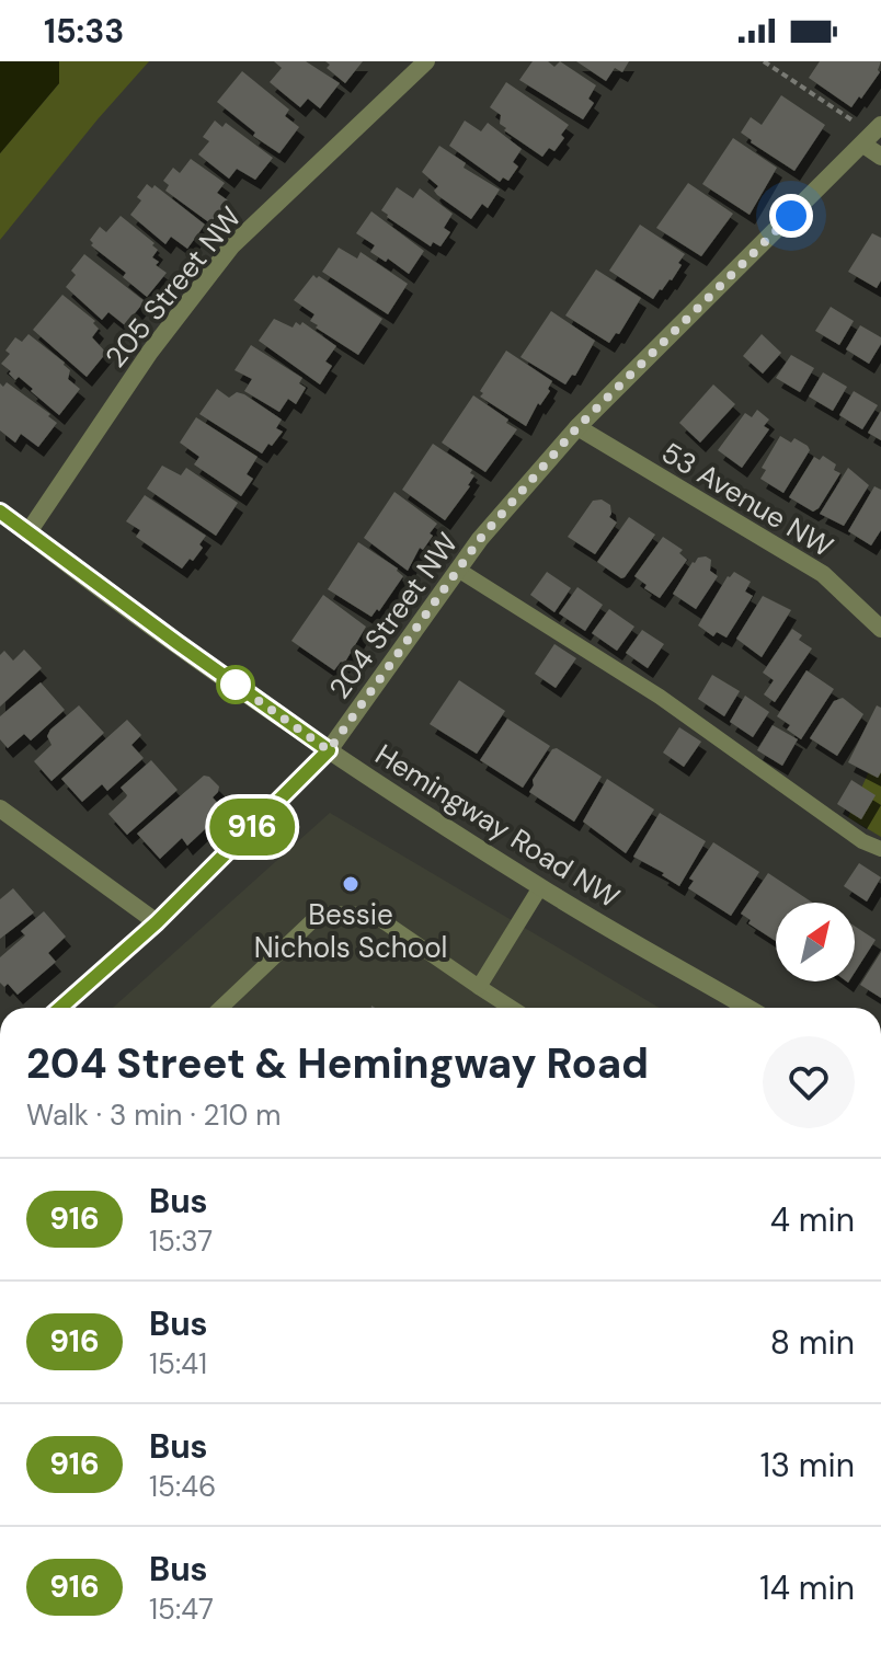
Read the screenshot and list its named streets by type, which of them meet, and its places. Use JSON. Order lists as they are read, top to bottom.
{
  "streets": {
    "street": [
      "205 Street NW",
      "53 Avenue NW",
      "204 Street NW",
      "Hemingway Road NW"
    ]
  },
  "crossings": [
    ["205 Street NW", "Hemingway Road NW"],
    ["53 Avenue NW", "204 Street NW"],
    ["204 Street NW", "Hemingway Road NW"]
  ],
  "places": ["Bessie Nichols School"],
  "lines": ["bus line 916"],
  "north": "top right",
  "page": {
    "status": "15:33",
    "on_map": "916",
    "heading": ["204 Street & Hemingway Road", "Walk · 3 min · 210 m"],
    "list": [
      {
        "mark": "916",
        "name": "Bus",
        "note": "15:37",
        "value": "4 min"
      },
      {
        "mark": "916",
        "name": "Bus",
        "note": "15:41",
        "value": "8 min"
      },
      {
        "mark": "916",
        "name": "Bus",
        "note": "15:46",
        "value": "13 min"
      },
      {
        "mark": "916",
        "name": "Bus",
        "note": "15:47",
        "value": "14 min"
      }
    ]
  }
}
